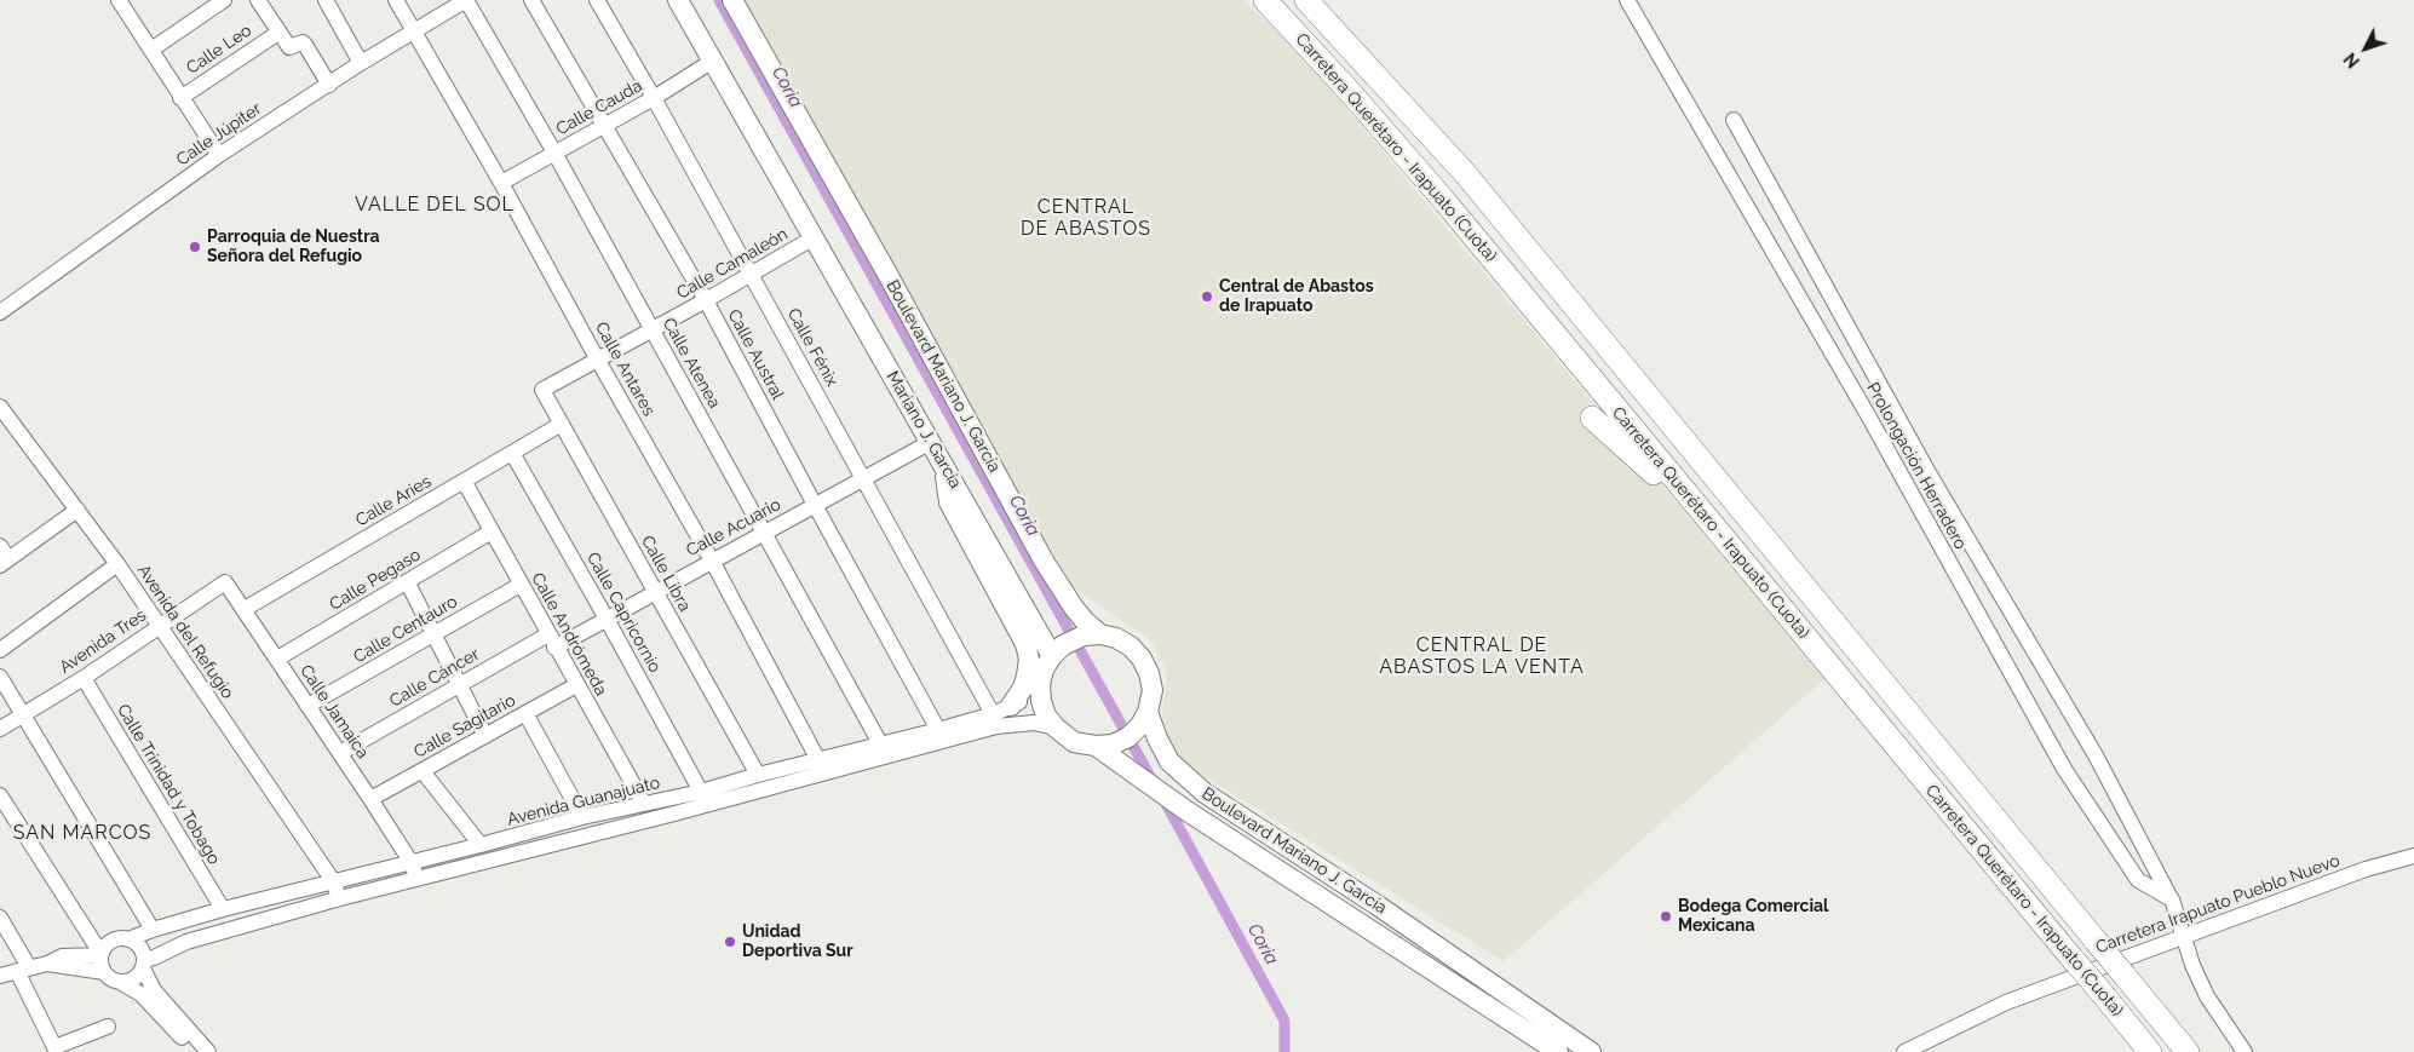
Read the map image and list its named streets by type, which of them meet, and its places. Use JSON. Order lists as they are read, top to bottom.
{
  "streets": {
    "highway": ["Carretera Querétaro - Irapuato (Cuota)"],
    "main road": ["Boulevard Mariano J. García", "Mariano J. García"],
    "street": [
      "Calle Leo",
      "Calle Cauda",
      "Calle Júpiter",
      "Calle Camaleón",
      "Calle Fénix",
      "Calle Austral",
      "Calle Atenea",
      "Calle Antares",
      "Prolongación Herradero",
      "Calle Aries",
      "Calle Acuario",
      "Calle Libra",
      "Calle Pegaso",
      "Calle Capricornio",
      "Calle Centauro",
      "Avenida del Refugio",
      "Calle Andrómeda",
      "Avenida Tres",
      "Calle Cáncer",
      "Calle Jamaica",
      "Calle Sagitario",
      "Calle Trinidad y Tobago",
      "Avenida Guanajuato",
      "Carretera Irapuato Pueblo Nuevo"
    ]
  },
  "crossings": [
    ["Calle Cauda", "Calle Fénix"],
    ["Calle Cauda", "Calle Austral"],
    ["Calle Cauda", "Calle Atenea"],
    ["Calle Cauda", "Calle Antares"],
    ["Calle Cauda", "Mariano J. García"],
    ["Calle Júpiter", "Calle Atenea"],
    ["Calle Júpiter", "Calle Antares"],
    ["Calle Camaleón", "Calle Fénix"],
    ["Calle Camaleón", "Calle Austral"],
    ["Calle Camaleón", "Calle Atenea"],
    ["Calle Camaleón", "Calle Antares"],
    ["Calle Camaleón", "Mariano J. García"],
    ["Calle Camaleón", "Calle Libra"],
    ["Calle Fénix", "Calle Acuario"],
    ["Calle Fénix", "Avenida Guanajuato"],
    ["Calle Austral", "Calle Acuario"],
    ["Calle Austral", "Avenida Guanajuato"],
    ["Calle Atenea", "Calle Acuario"],
    ["Calle Atenea", "Avenida Guanajuato"],
    ["Calle Antares", "Calle Acuario"],
    ["Calle Antares", "Avenida Guanajuato"],
    ["Boulevard Mariano J. García", "Mariano J. García"],
    ["Boulevard Mariano J. García", "Avenida Guanajuato"],
    ["Mariano J. García", "Calle Acuario"],
    ["Mariano J. García", "Avenida Guanajuato"],
    ["Calle Aries", "Calle Libra"],
    ["Calle Aries", "Calle Capricornio"],
    ["Calle Aries", "Calle Andrómeda"],
    ["Calle Aries", "Calle Jamaica"],
    ["Calle Acuario", "Calle Libra"],
    ["Calle Acuario", "Calle Capricornio"],
    ["Calle Acuario", "Calle Andrómeda"],
    ["Calle Acuario", "Calle Cáncer"],
    ["Calle Libra", "Avenida Guanajuato"],
    ["Calle Pegaso", "Calle Andrómeda"],
    ["Calle Pegaso", "Calle Jamaica"],
    ["Calle Capricornio", "Avenida Guanajuato"],
    ["Calle Centauro", "Calle Andrómeda"],
    ["Calle Centauro", "Calle Jamaica"],
    ["Avenida del Refugio", "Avenida Tres"],
    ["Avenida del Refugio", "Avenida Guanajuato"],
    ["Calle Andrómeda", "Calle Cáncer"],
    ["Calle Andrómeda", "Calle Sagitario"],
    ["Calle Andrómeda", "Avenida Guanajuato"],
    ["Avenida Tres", "Calle Jamaica"],
    ["Avenida Tres", "Calle Trinidad y Tobago"],
    ["Calle Cáncer", "Calle Jamaica"],
    ["Calle Jamaica", "Calle Sagitario"],
    ["Calle Jamaica", "Avenida Guanajuato"],
    ["Calle Trinidad y Tobago", "Avenida Guanajuato"]
  ],
  "districts": [
    "VALLE DEL SOL",
    "CENTRAL DE ABASTOS",
    "CENTRAL DE ABASTOS LA VENTA",
    "SAN MARCOS"
  ],
  "water": ["Coria"],
  "places": [
    "Parroquia de Nuestra Señora del Refugio",
    "Central de Abastos de Irapuato",
    "Bodega Comercial Mexicana",
    "Unidad Deportiva Sur"
  ],
  "north": "bottom left"
}
